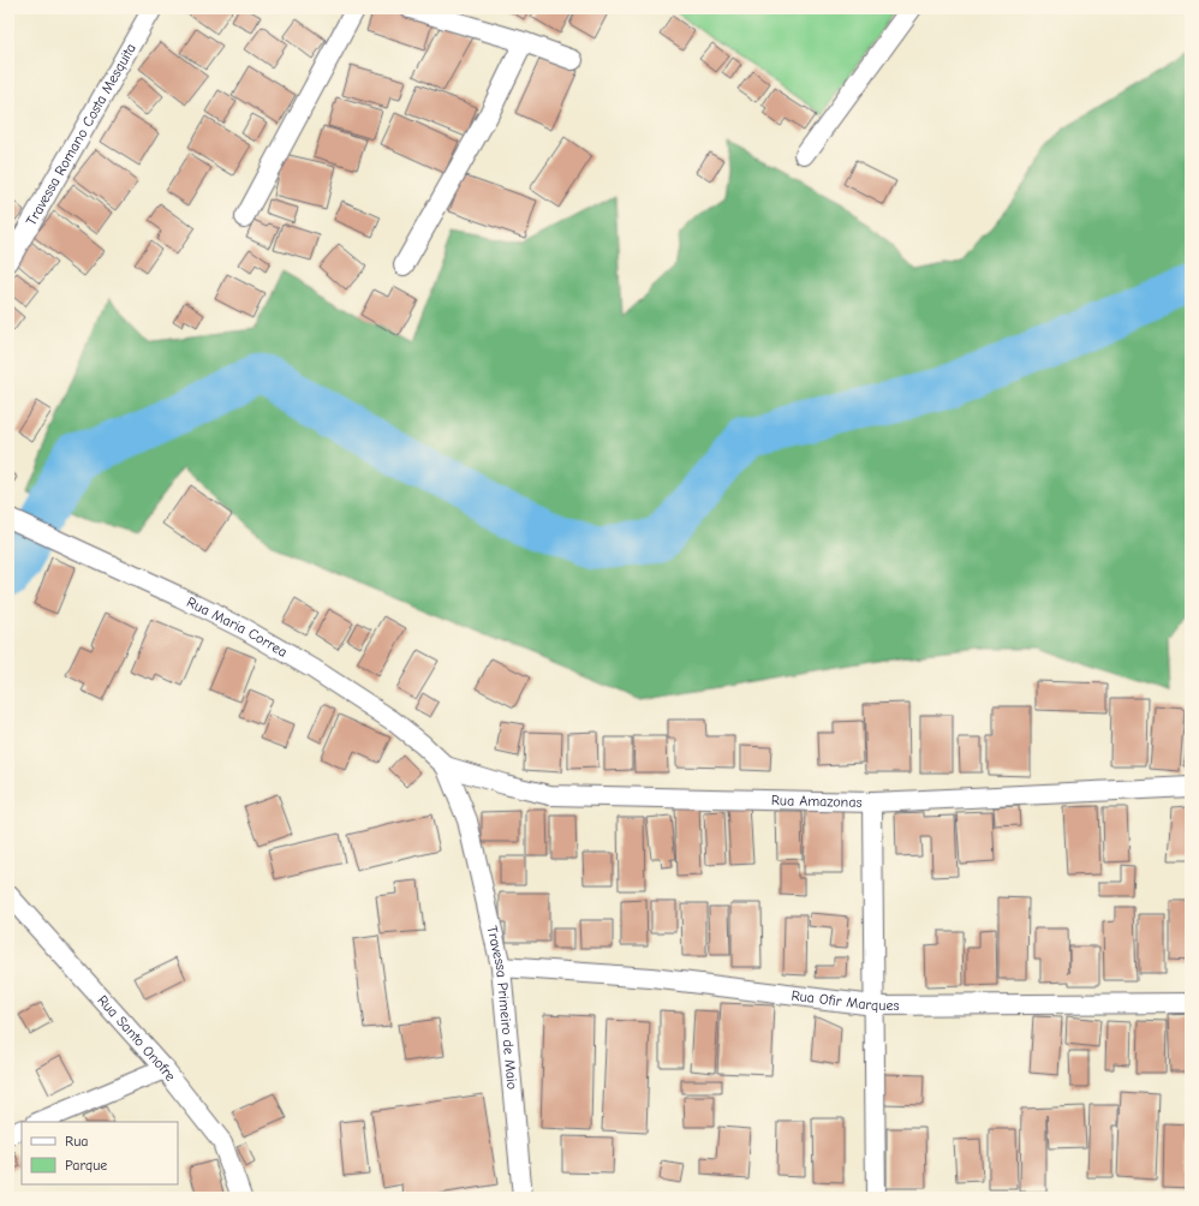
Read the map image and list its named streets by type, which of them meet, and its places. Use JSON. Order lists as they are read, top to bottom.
{
  "streets": {
    "street": [
      "Travessa Romano Costa Mesquita",
      "Rua Maria Correa",
      "Rua Amazonas",
      "Rua Ofir Marques",
      "Travessa Primeiro de Maio",
      "Rua Santo Onofre"
    ]
  },
  "crossings": [
    ["Rua Maria Correa", "Rua Amazonas"],
    ["Rua Maria Correa", "Travessa Primeiro de Maio"],
    ["Rua Amazonas", "Travessa Primeiro de Maio"],
    ["Rua Ofir Marques", "Travessa Primeiro de Maio"]
  ],
  "legend": ["Rua", "Parque"]
}
